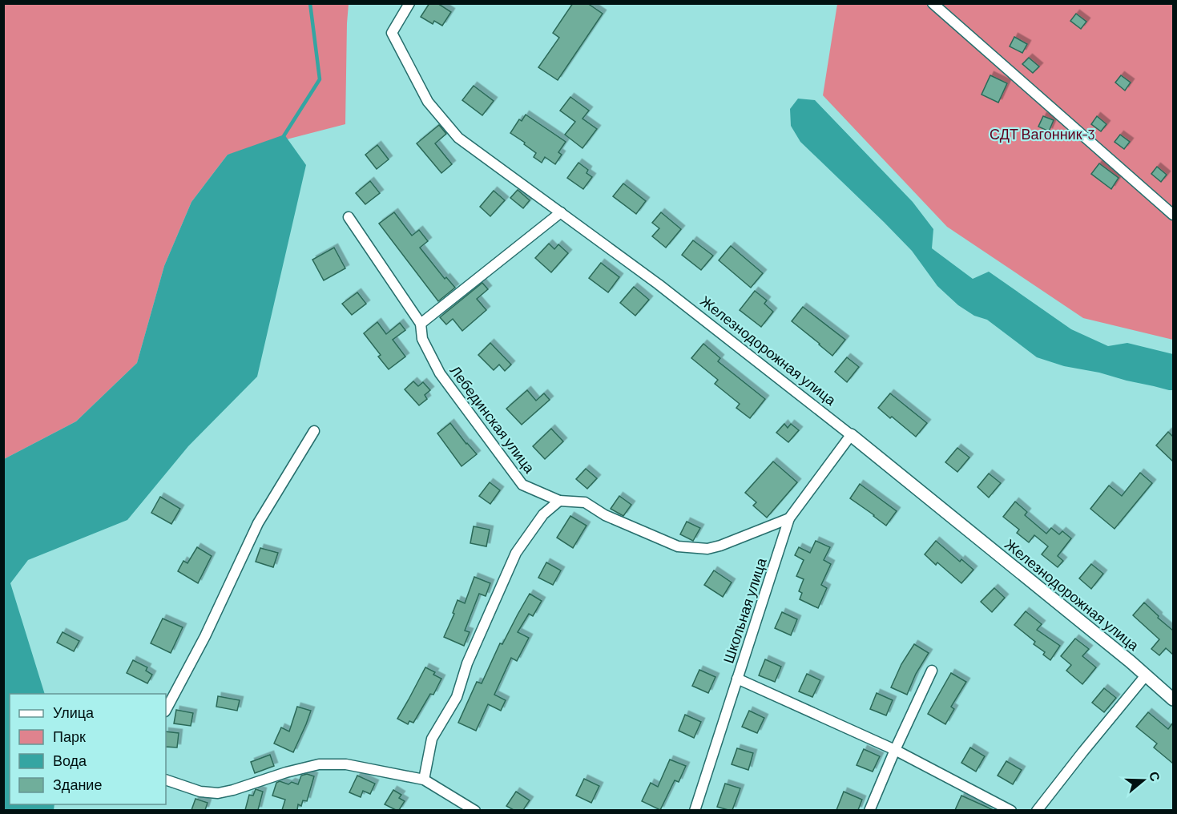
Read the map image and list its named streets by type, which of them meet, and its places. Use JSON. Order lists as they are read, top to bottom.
{
  "streets": {
    "street": ["Железнодорожная улица", "Лебединская улица", "Школьная улица"]
  },
  "crossings": [
    ["Железнодорожная улица", "Школьная улица"],
    ["Лебединская улица", "Школьная улица"]
  ],
  "parks": ["СДТ Вагонник-3"],
  "legend": [
    "Улица",
    "Парк",
    "Вода",
    "Здание"
  ],
  "north": "right"
}
